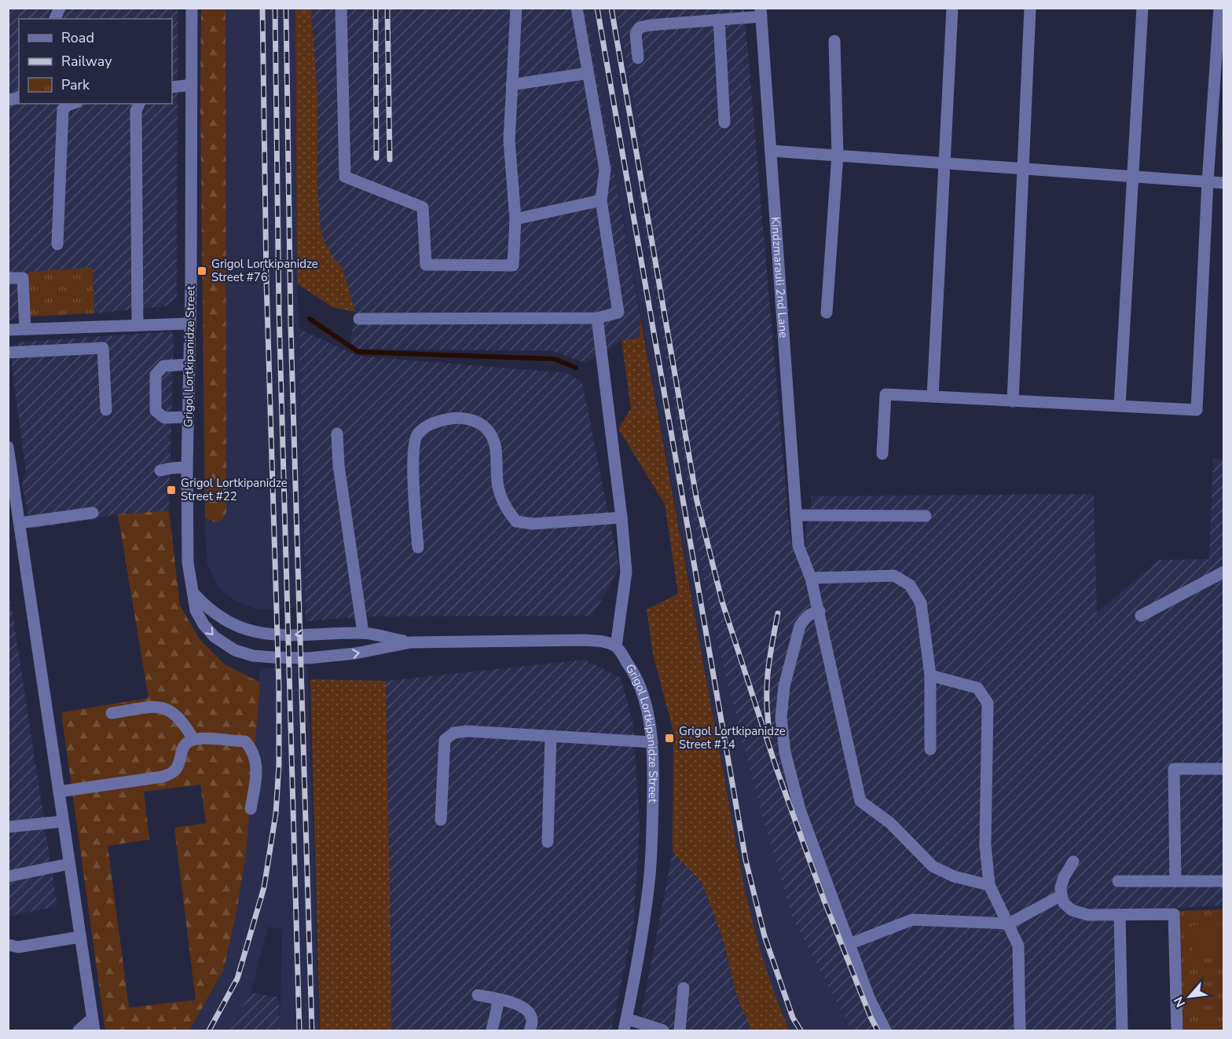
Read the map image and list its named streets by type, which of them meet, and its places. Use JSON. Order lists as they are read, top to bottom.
{
  "streets": {
    "street": ["Kindzmarauli 2nd Lane", "Grigol Lortkipanidze Street"]
  },
  "places": {
    "transit": ["Grigol Lortkipanidze Street #76", "Grigol Lortkipanidze Street #22", "Grigol Lortkipanidze Street #14"]
  },
  "legend": ["Road", "Railway", "Park"],
  "north": "bottom left"
}
